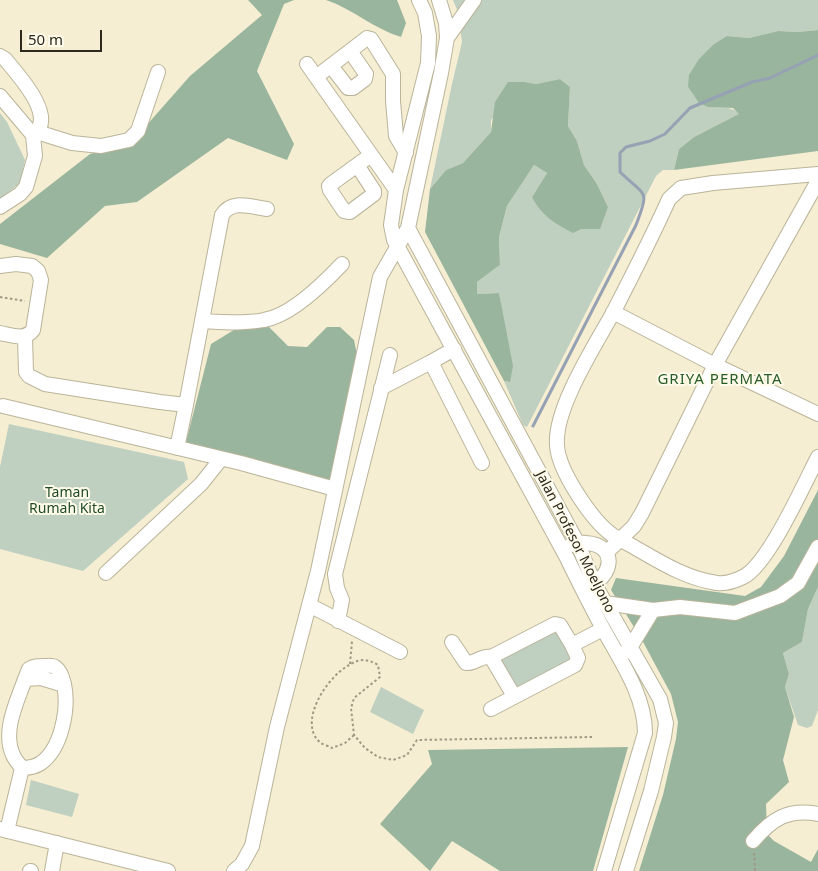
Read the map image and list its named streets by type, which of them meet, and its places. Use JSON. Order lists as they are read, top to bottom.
{
  "streets": {
    "street": ["Jalan Profesor Moeljono"]
  },
  "districts": ["GRIYA PERMATA"],
  "parks": ["Taman Rumah Kita"],
  "scale_bar": "50 m"
}
